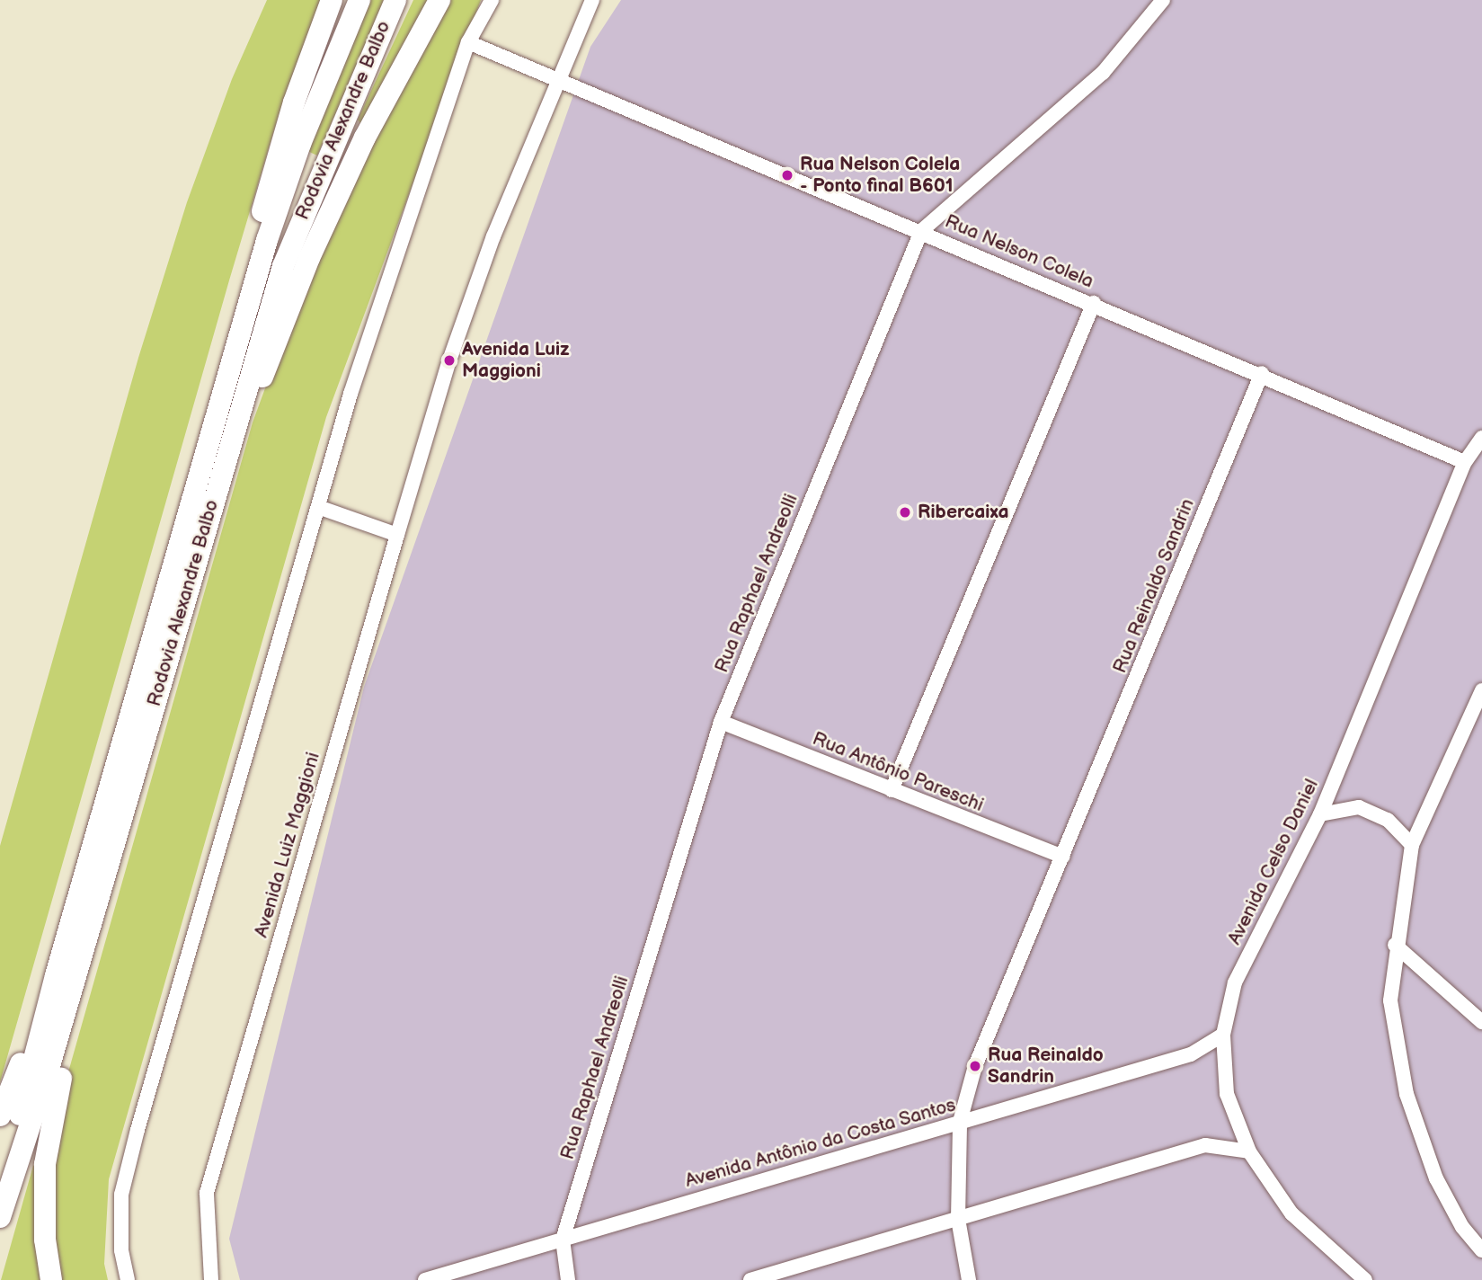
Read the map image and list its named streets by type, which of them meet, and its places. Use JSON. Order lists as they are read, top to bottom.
{
  "streets": {
    "highway": ["Rodovia Alexandre Balbo"],
    "street": [
      "Rua Nelson Colela",
      "Rua Raphael Andreolli",
      "Rua Reinaldo Sandrin",
      "Rua Antônio Pareschi",
      "Avenida Luiz Maggioni",
      "Avenida Celso Daniel",
      "Avenida Antônio da Costa Santos"
    ]
  },
  "crossings": [
    ["Rua Nelson Colela", "Rua Raphael Andreolli"],
    ["Rua Nelson Colela", "Rua Reinaldo Sandrin"],
    ["Rua Nelson Colela", "Avenida Luiz Maggioni"],
    ["Rua Nelson Colela", "Avenida Celso Daniel"],
    ["Rua Raphael Andreolli", "Rua Antônio Pareschi"],
    ["Rua Raphael Andreolli", "Avenida Antônio da Costa Santos"],
    ["Rua Reinaldo Sandrin", "Rua Antônio Pareschi"],
    ["Rua Reinaldo Sandrin", "Avenida Antônio da Costa Santos"],
    ["Avenida Celso Daniel", "Avenida Antônio da Costa Santos"]
  ],
  "places": [
    "Rua Nelson Colela - Ponto final B601",
    "Avenida Luiz Maggioni",
    "Ribercaixa",
    "Rua Reinaldo Sandrin"
  ]
}
